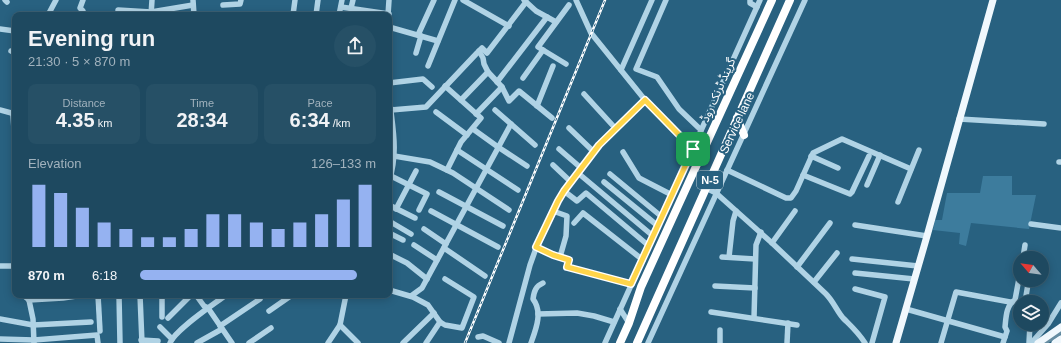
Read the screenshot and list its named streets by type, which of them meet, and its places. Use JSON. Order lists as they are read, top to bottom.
{
  "streets": {
    "highway": ["گرینڈ ٹرنک روڈ", "N-5"],
    "street": ["Service lane"]
  },
  "north": "top left",
  "page": {
    "heading": ["Evening run", "21:30 · 5 × 870 m"],
    "stats": [
      ["Distance", "4.35 km"],
      ["Time", "28:34"],
      ["Pace", "6:34 /km"]
    ],
    "chart": ["Elevation", "126–133 m"],
    "list": [
      {
        "name": "870 m",
        "note": "6:18"
      }
    ]
  }
}
